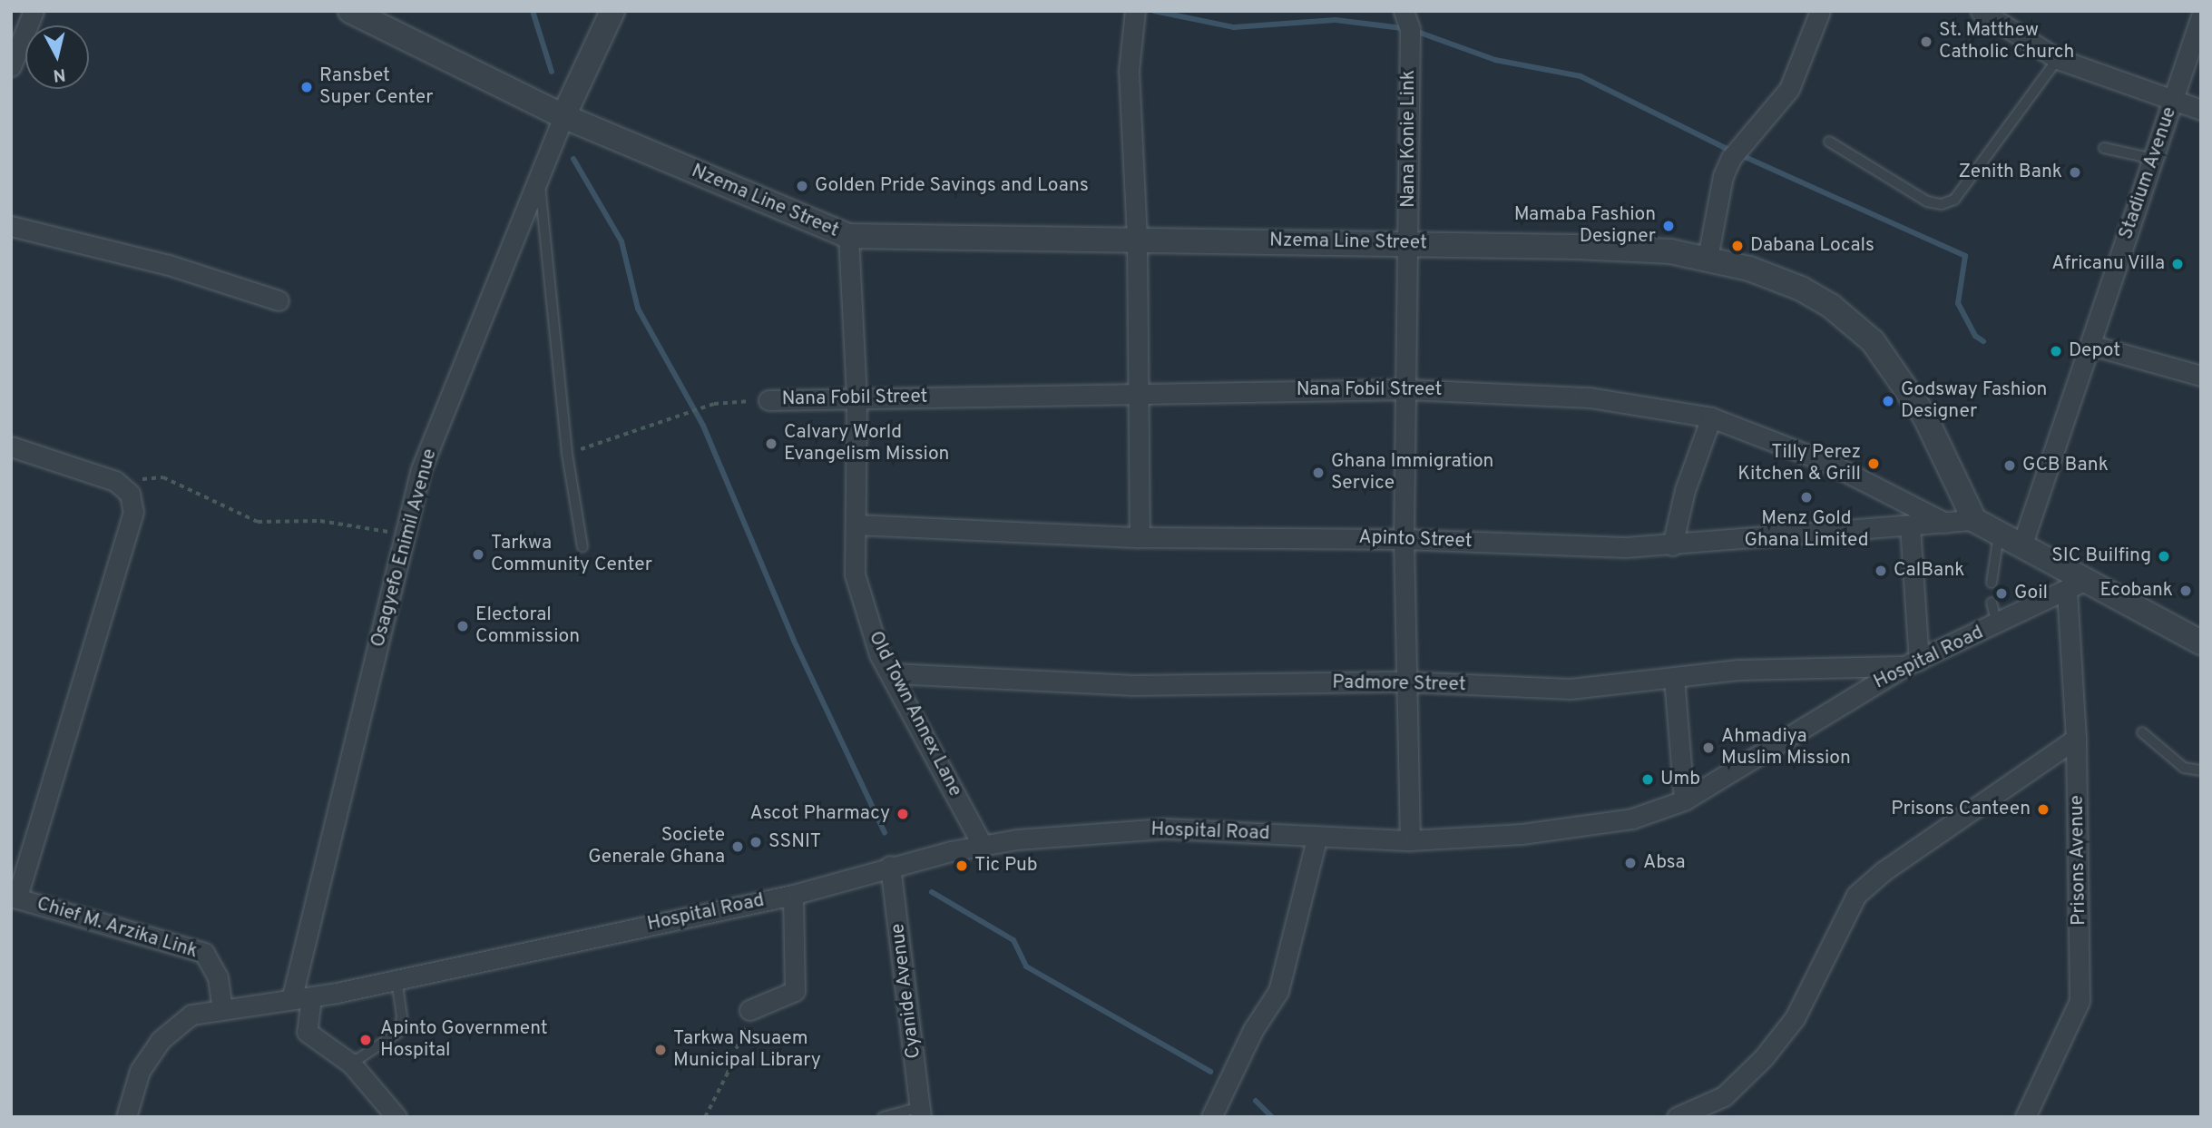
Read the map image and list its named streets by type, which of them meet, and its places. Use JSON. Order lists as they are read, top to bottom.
{
  "streets": {
    "street": [
      "Nana Konie Link",
      "Stadium Avenue",
      "Nzema Line Street",
      "Nana Fobil Street",
      "Apinto Street",
      "Osagyefo Enimil Avenue",
      "Hospital Road",
      "Padmore Street",
      "Old Town Annex Lane",
      "Prisons Avenue",
      "Chief M. Arzika Link",
      "Cyanide Avenue"
    ]
  },
  "crossings": [
    ["Nana Konie Link", "Nzema Line Street"],
    ["Nana Konie Link", "Nana Fobil Street"],
    ["Nana Konie Link", "Apinto Street"],
    ["Nana Konie Link", "Hospital Road"],
    ["Nana Konie Link", "Padmore Street"],
    ["Nzema Line Street", "Apinto Street"],
    ["Nzema Line Street", "Osagyefo Enimil Avenue"],
    ["Nzema Line Street", "Old Town Annex Lane"],
    ["Nana Fobil Street", "Apinto Street"],
    ["Nana Fobil Street", "Old Town Annex Lane"],
    ["Apinto Street", "Old Town Annex Lane"],
    ["Osagyefo Enimil Avenue", "Hospital Road"],
    ["Hospital Road", "Padmore Street"],
    ["Hospital Road", "Old Town Annex Lane"],
    ["Hospital Road", "Prisons Avenue"],
    ["Hospital Road", "Chief M. Arzika Link"],
    ["Hospital Road", "Cyanide Avenue"],
    ["Padmore Street", "Old Town Annex Lane"]
  ],
  "places": [
    "St. Matthew Catholic Church",
    "Ransbet Super Center",
    "Zenith Bank",
    "Golden Pride Savings and Loans",
    "Mamaba Fashion Designer",
    "Dabana Locals",
    "Africanu Villa",
    "Depot",
    "Godsway Fashion Designer",
    "Calvary World Evangelism Mission",
    "Tilly Perez Kitchen & Grill",
    "GCB Bank",
    "Ghana Immigration Service",
    "Menz Gold Ghana Limited",
    "Tarkwa Community Center",
    "SIC Builfing",
    "CalBank",
    "Ecobank",
    "Goil",
    "Electoral Commission",
    "Ahmadiya Muslim Mission",
    "Umb",
    "Prisons Canteen",
    "Ascot Pharmacy",
    "SSNIT",
    "Societe Generale Ghana",
    "Absa",
    "Tic Pub",
    "Apinto Government Hospital",
    "Tarkwa Nsuaem Municipal Library"
  ],
  "north": "bottom"
}
